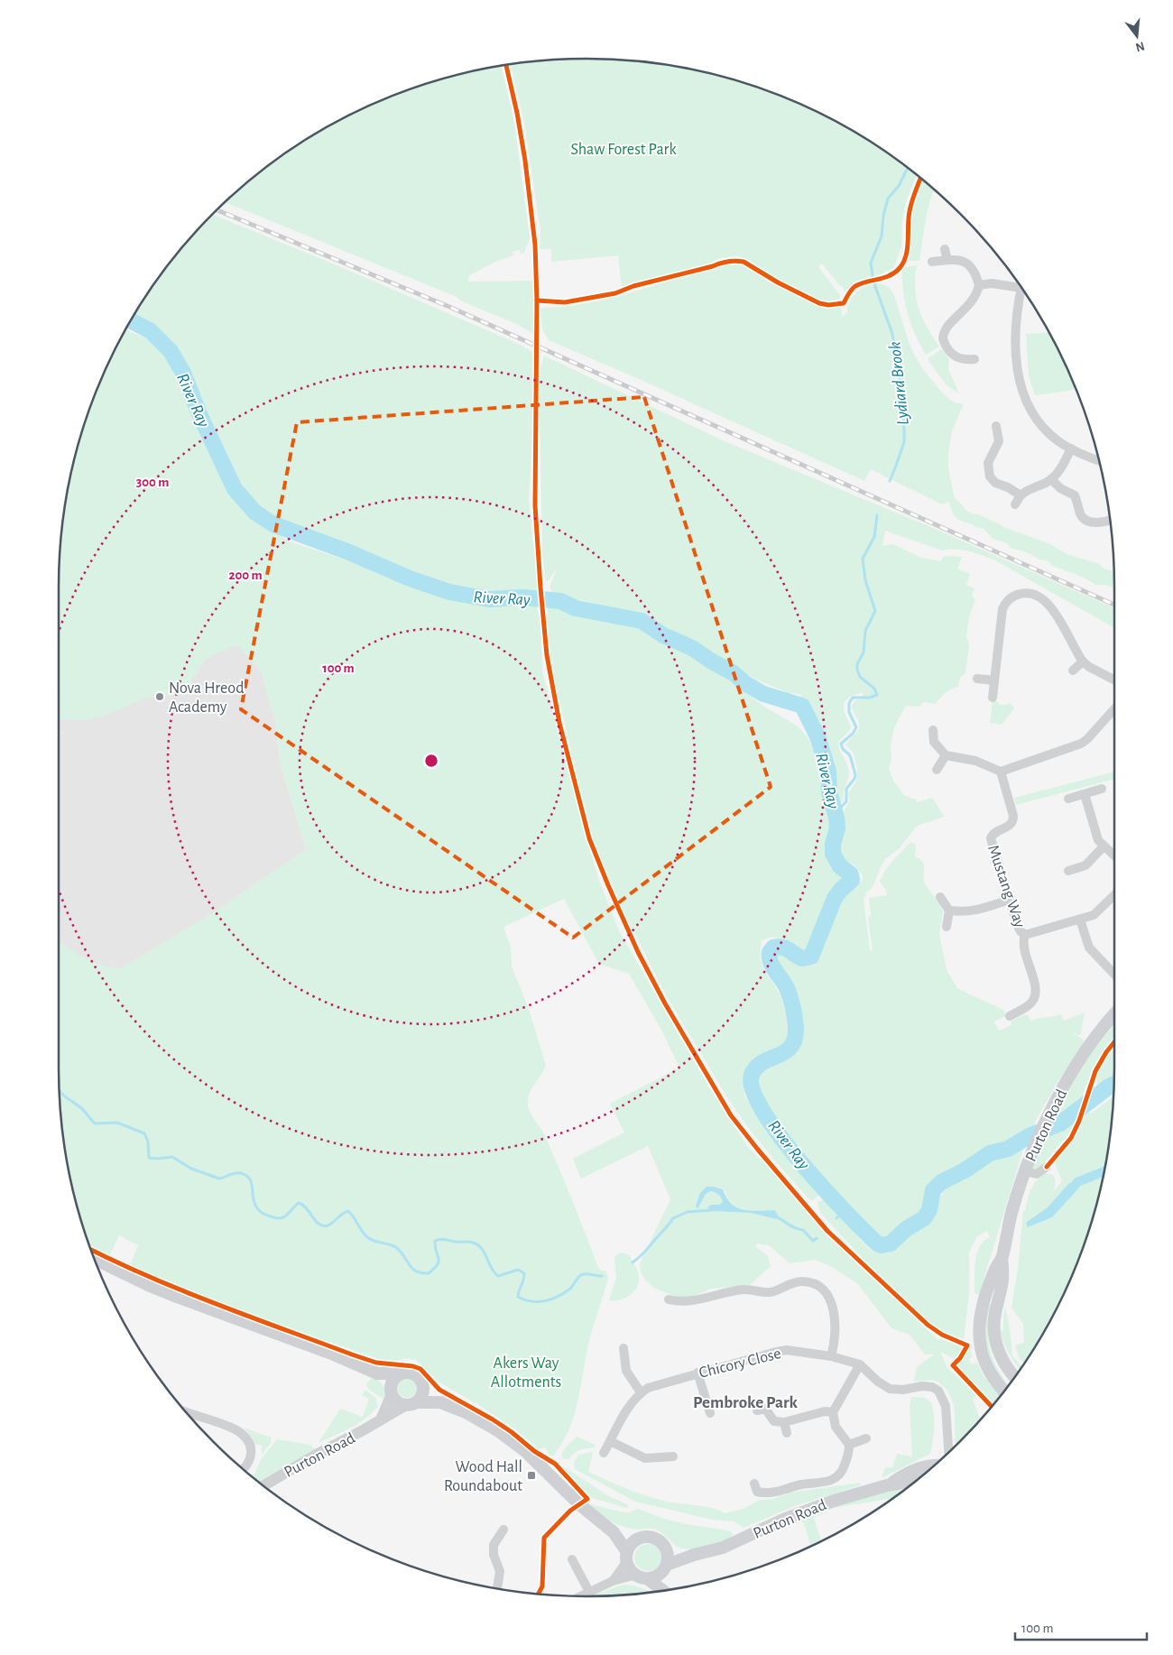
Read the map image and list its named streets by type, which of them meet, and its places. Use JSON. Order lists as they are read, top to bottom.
{
  "streets": {
    "main road": ["Purton Road"],
    "street": ["Mustang Way", "Chicory Close"]
  },
  "districts": ["Pembroke Park"],
  "water": ["Lydiard Brook", "River Ray"],
  "parks": ["Shaw Forest Park", "Akers Way Allotments"],
  "places": {
    "other": ["Nova Hreod Academy"],
    "transit": ["Wood Hall Roundabout"]
  },
  "scale_bar": "100 m",
  "north": "bottom",
  "rings": ["300 m", "200 m", "100 m"]
}
